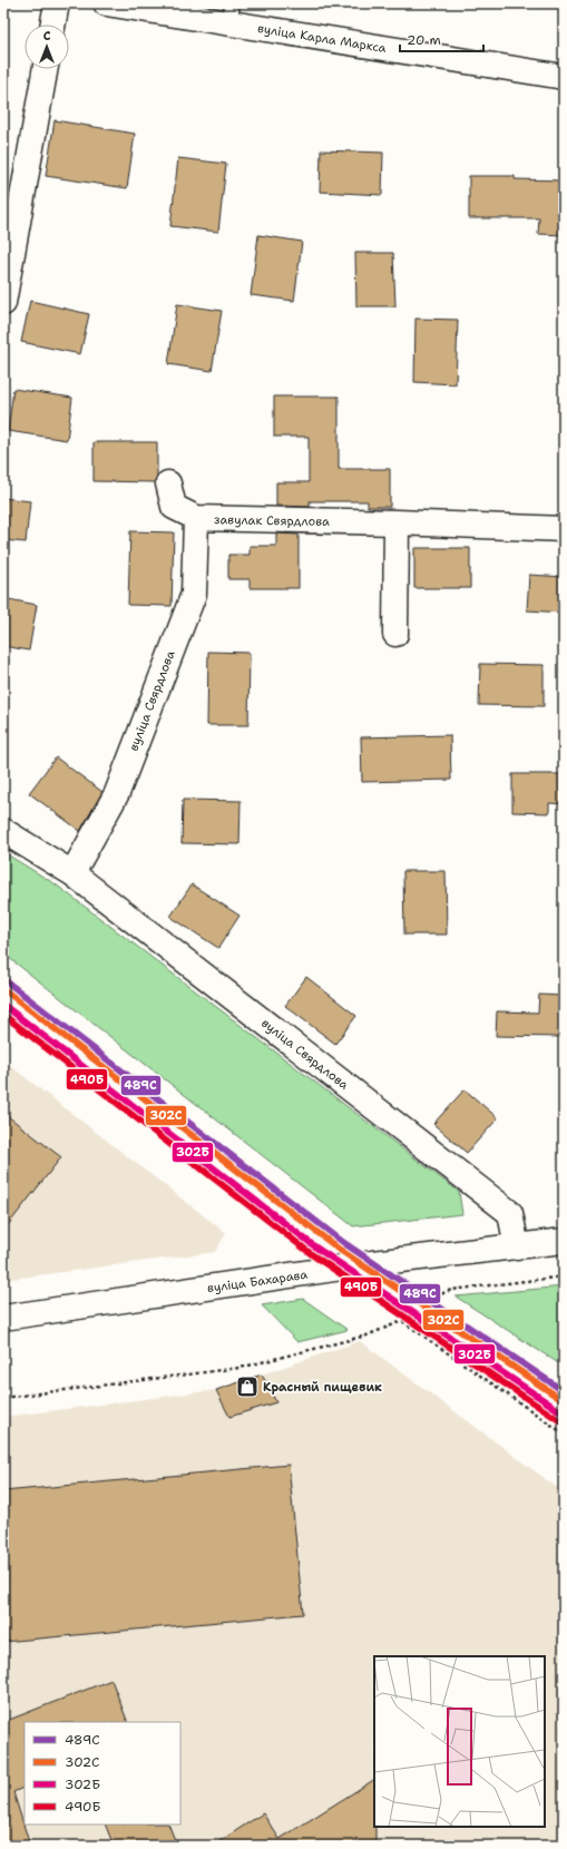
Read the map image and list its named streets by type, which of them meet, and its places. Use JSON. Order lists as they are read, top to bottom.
{
  "streets": {
    "street": [
      "вуліца Карла Маркса",
      "завулак Свярдлова",
      "вуліца Свярдлова",
      "вуліца Бахарава"
    ]
  },
  "crossings": [
    ["завулак Свярдлова", "вуліца Свярдлова"],
    ["вуліца Свярдлова", "вуліца Бахарава"]
  ],
  "places": {
    "shop": ["Красный пищевик"]
  },
  "lines": [
    "transit line 489С",
    "transit line 302С",
    "transit line 302Б",
    "transit line 490Б"
  ],
  "legend": [
    "489С",
    "302С",
    "302Б",
    "490Б"
  ],
  "scale_bar": "20 m",
  "north": "top"
}
